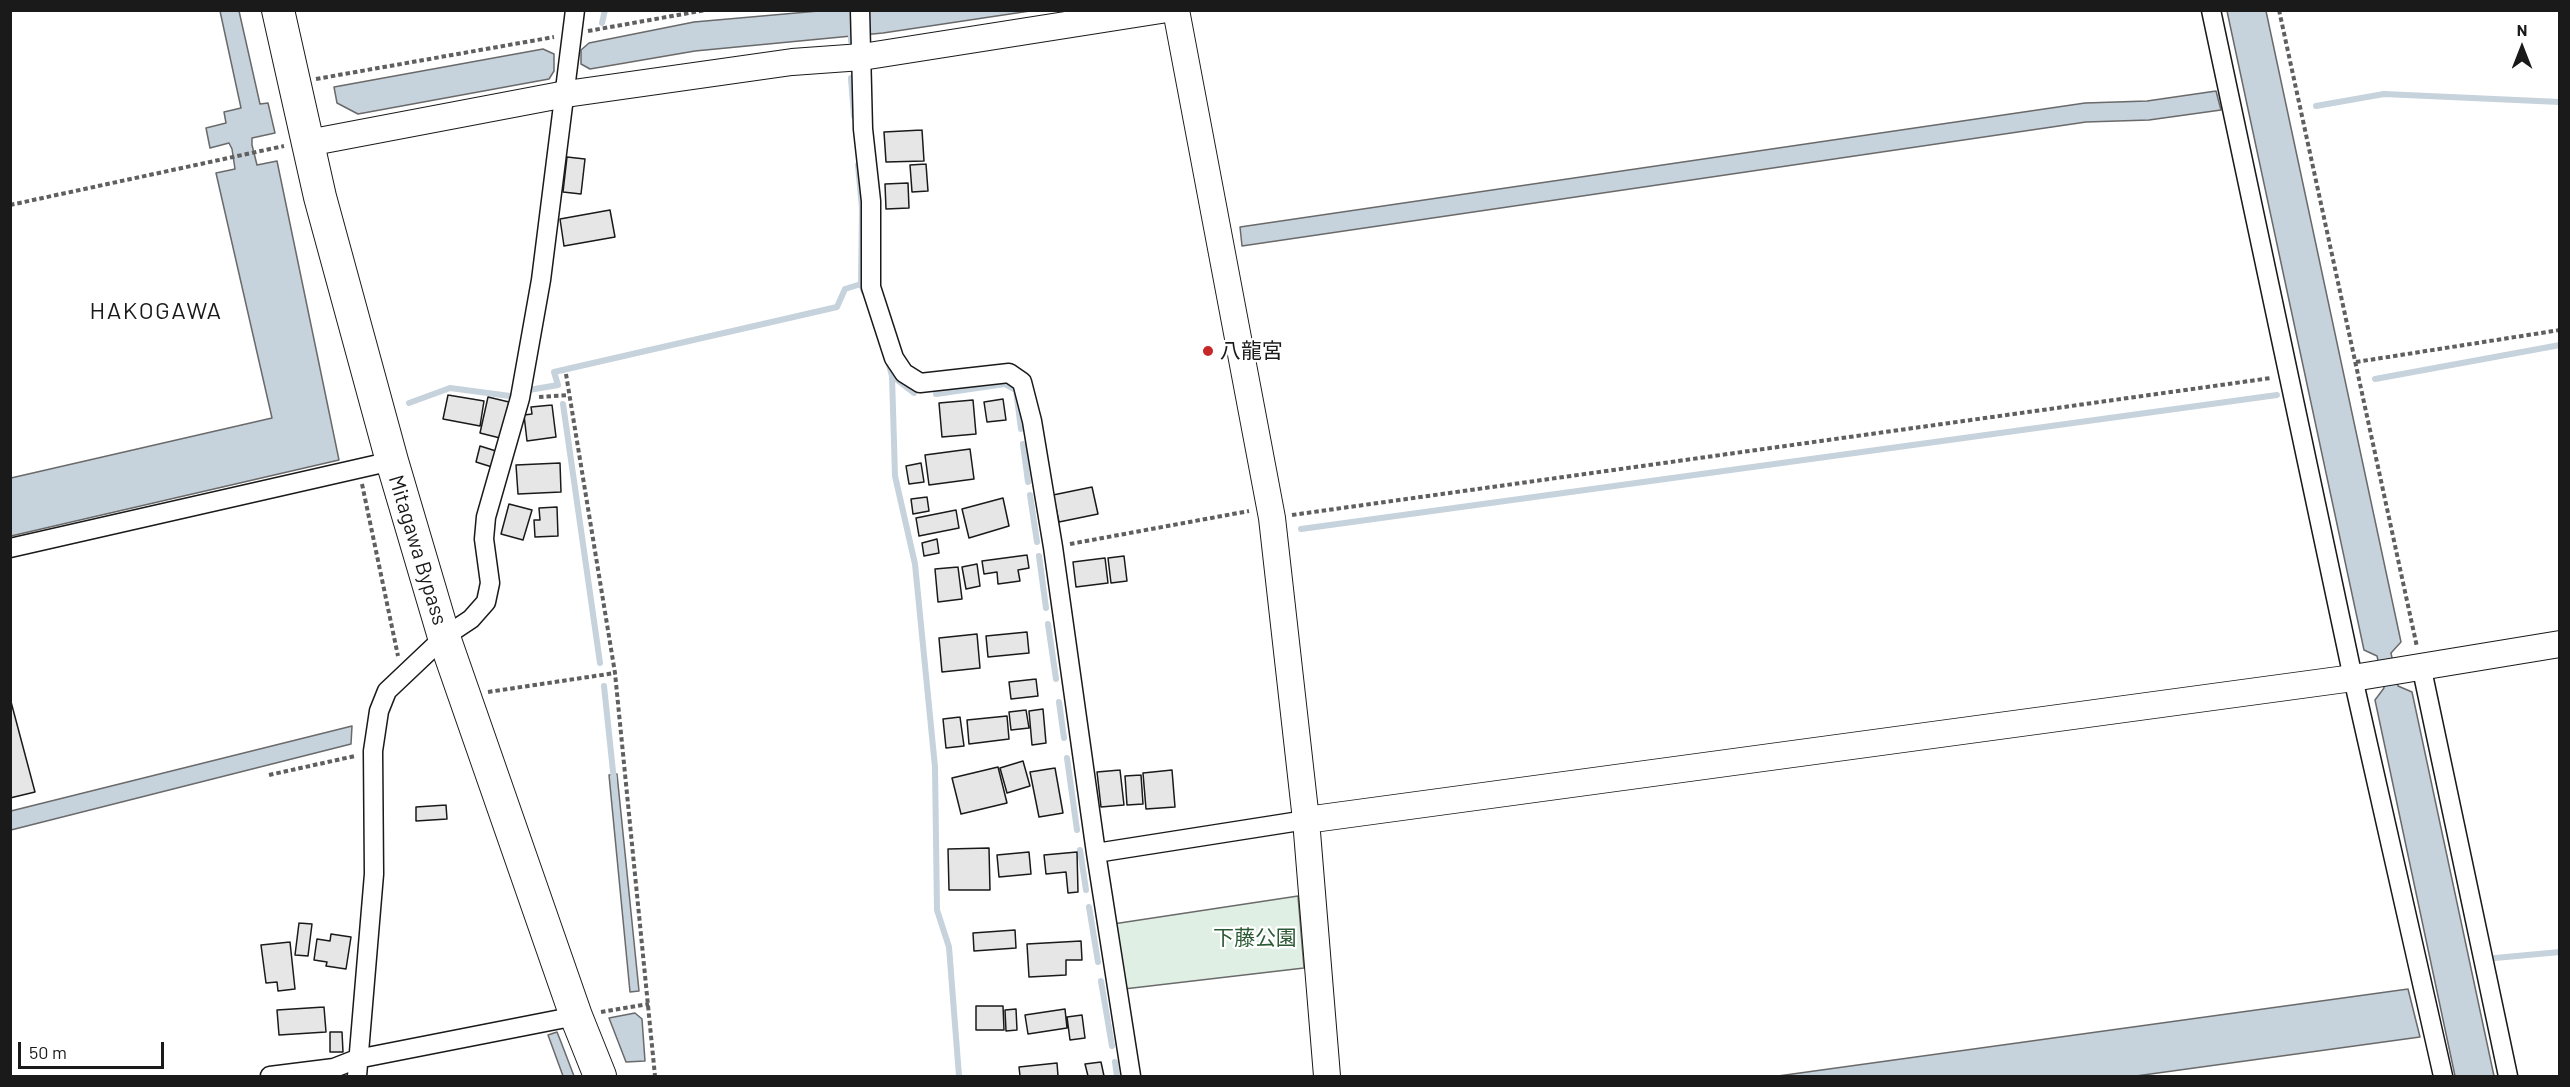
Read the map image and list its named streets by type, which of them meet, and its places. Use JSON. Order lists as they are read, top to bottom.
{
  "streets": {
    "highway": ["Mitagawa Bypass"]
  },
  "districts": ["HAKOGAWA"],
  "parks": ["下藤公園"],
  "places": ["八龍宮"],
  "scale_bar": "50 m",
  "north": "top"
}
